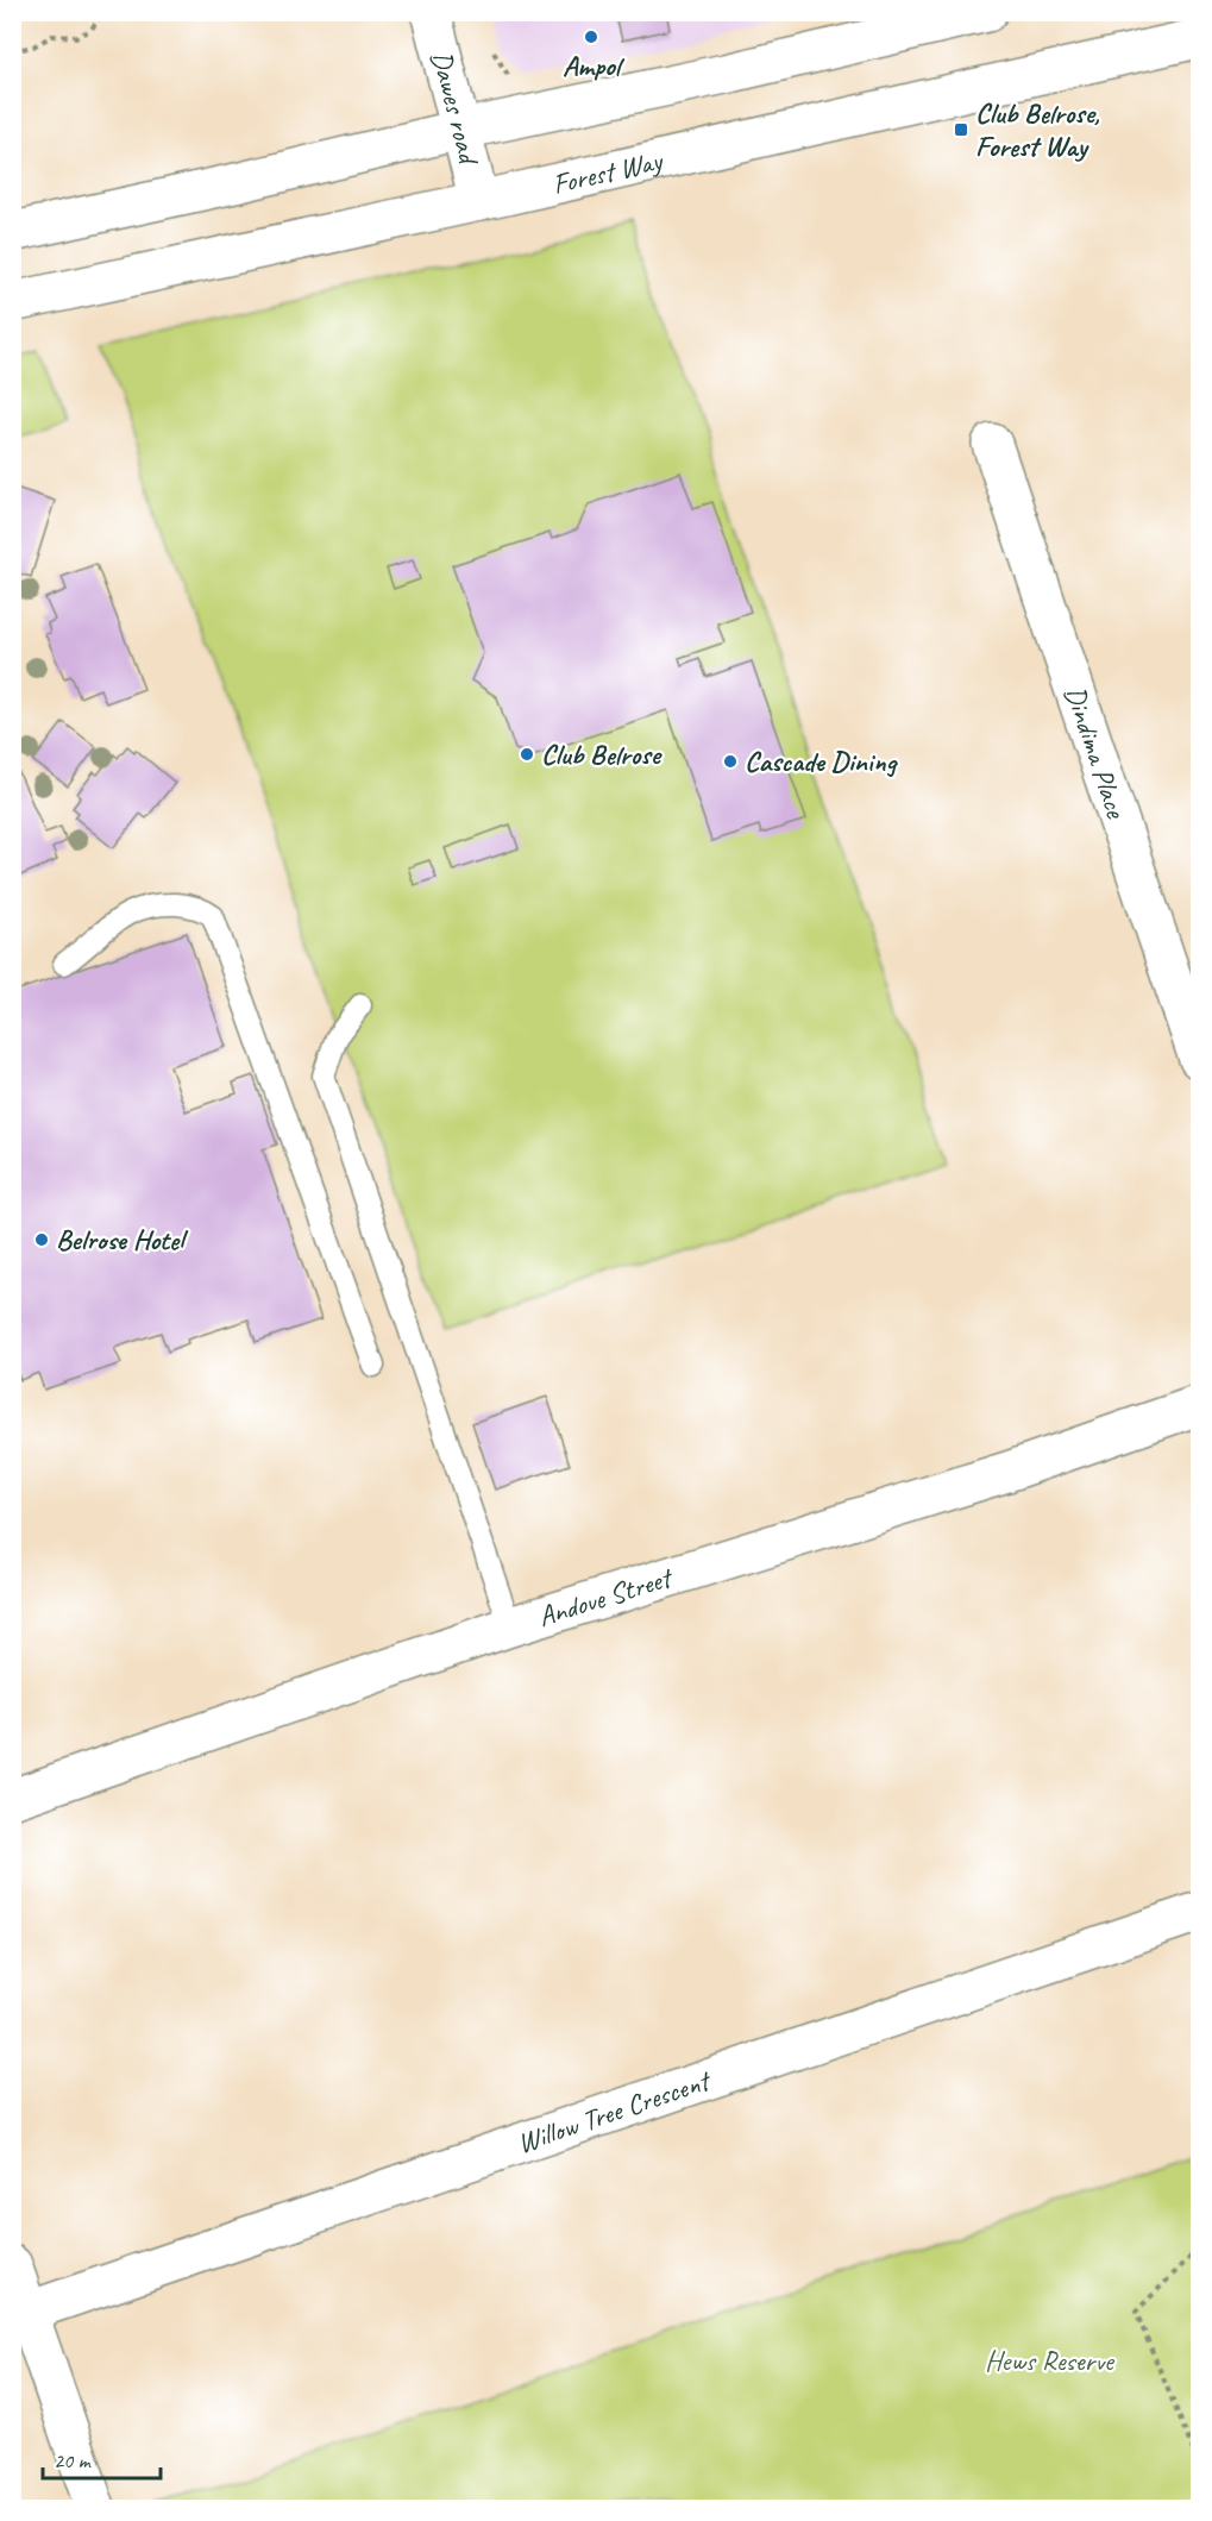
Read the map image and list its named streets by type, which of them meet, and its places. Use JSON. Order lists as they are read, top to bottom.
{
  "streets": {
    "street": [
      "Dawes road",
      "Forest Way",
      "Dindima Place",
      "Andove Street",
      "Willow Tree Crescent"
    ]
  },
  "crossings": [
    ["Dawes road", "Forest Way"]
  ],
  "parks": ["Hews Reserve"],
  "places": {
    "other": [
      "Ampol",
      "Club Belrose",
      "Cascade Dining",
      "Belrose Hotel"
    ],
    "transit": ["Club Belrose, Forest Way"]
  },
  "scale_bar": "20 m"
}
